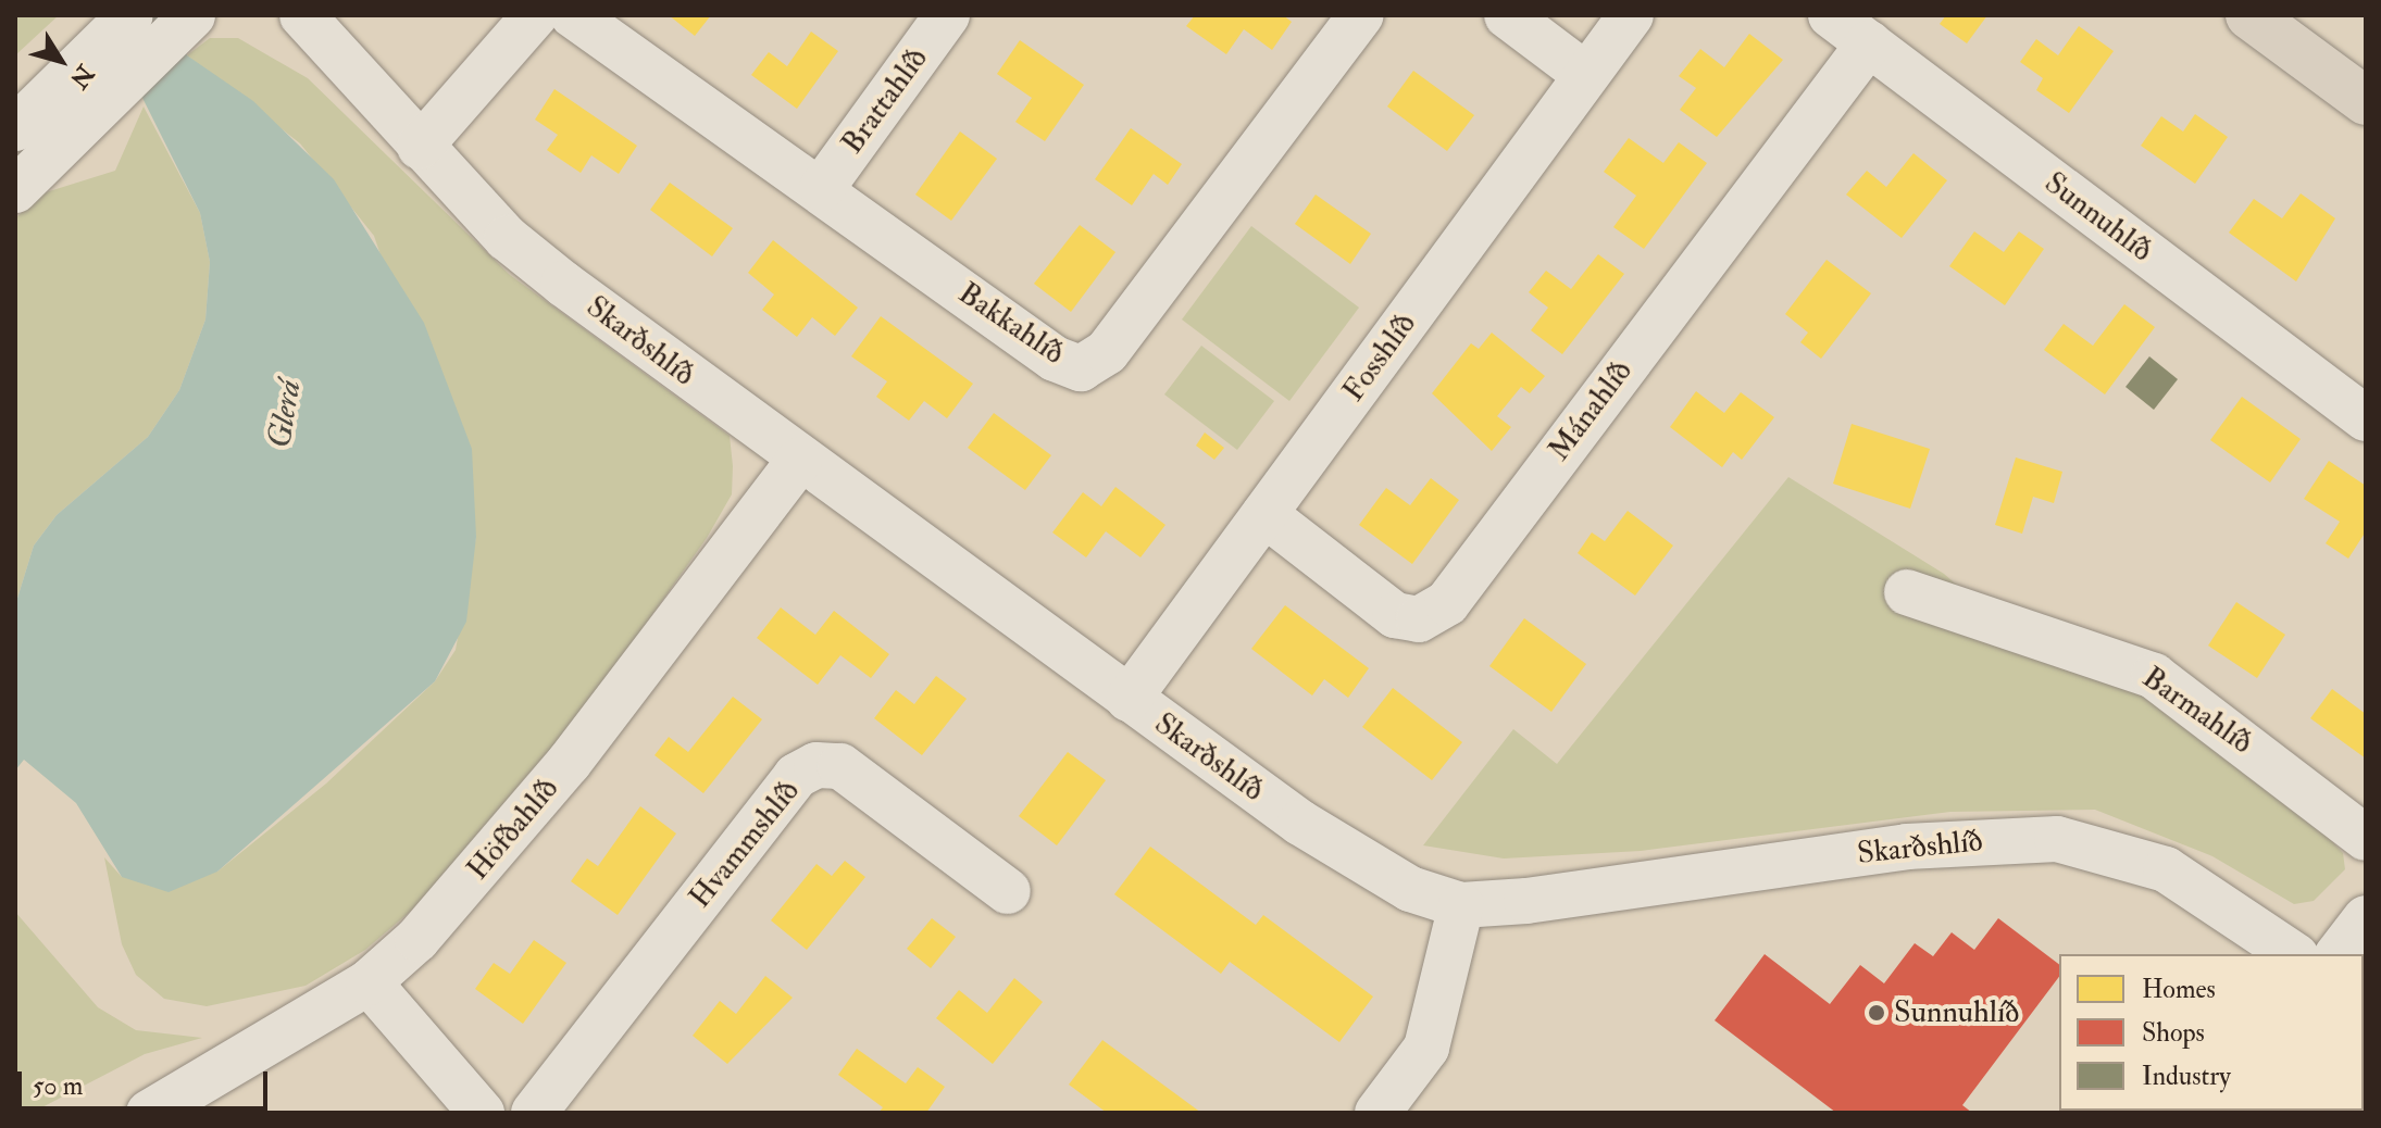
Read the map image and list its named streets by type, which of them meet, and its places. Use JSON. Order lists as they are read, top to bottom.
{
  "streets": {
    "street": [
      "Brattahlíð",
      "Sunnuhlíð",
      "Bakkahlíð",
      "Skarðshlíð",
      "Fosshlíð",
      "Mánahlíð",
      "Barmahlíð",
      "Höfðahlíð",
      "Hvammshlíð"
    ]
  },
  "crossings": [
    ["Brattahlíð", "Bakkahlíð"],
    ["Sunnuhlíð", "Mánahlíð"],
    ["Skarðshlíð", "Fosshlíð"],
    ["Skarðshlíð", "Höfðahlíð"],
    ["Fosshlíð", "Mánahlíð"]
  ],
  "water": ["Glerá"],
  "places": ["Sunnuhlíð"],
  "legend": ["Homes", "Shops", "Industry"],
  "scale_bar": "50 m",
  "north": "bottom right"
}
